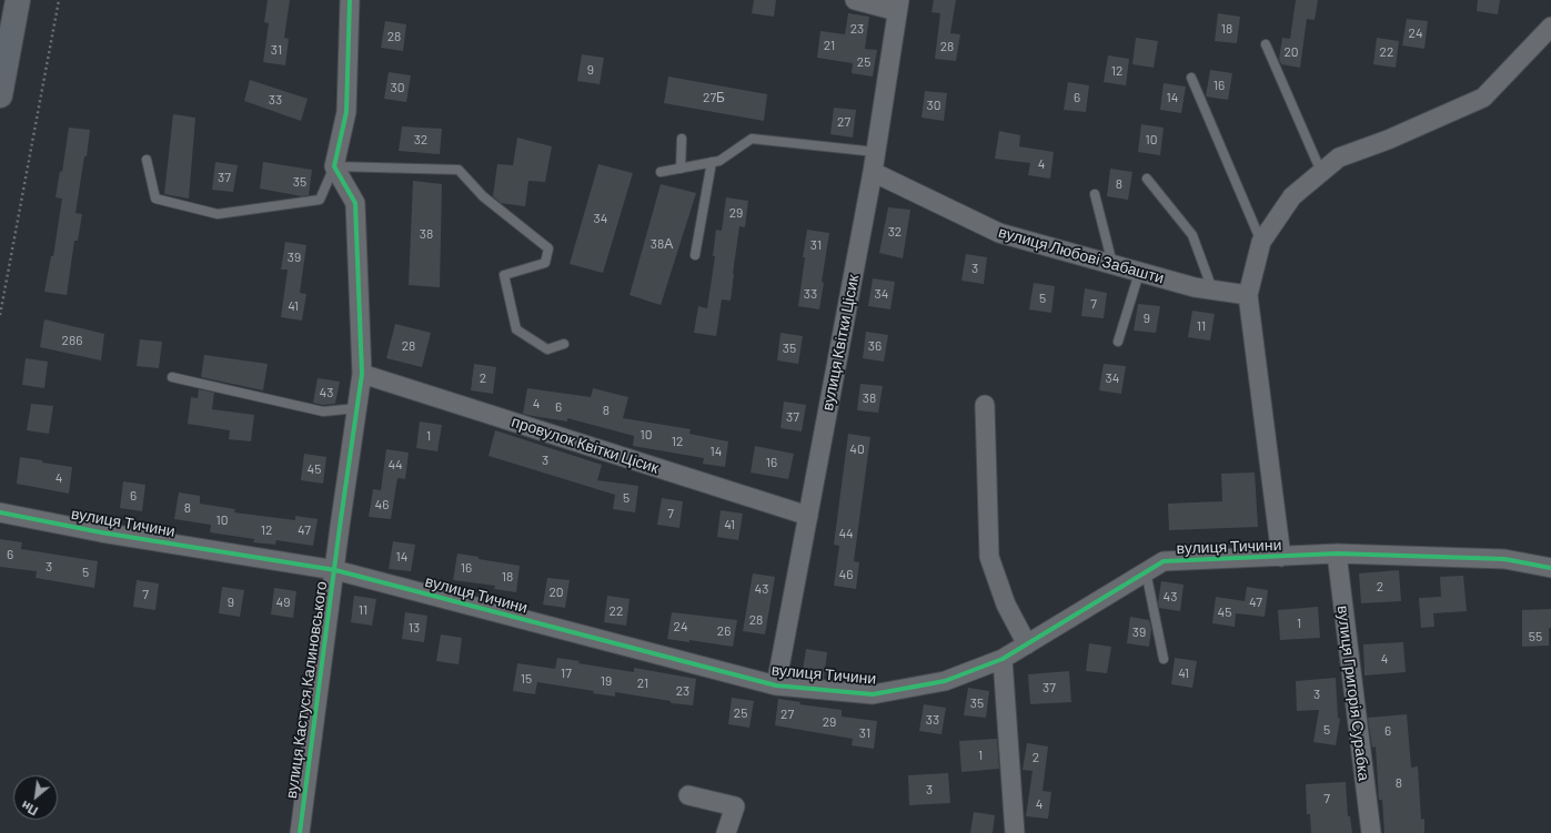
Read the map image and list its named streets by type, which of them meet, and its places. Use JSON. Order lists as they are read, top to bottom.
{
  "streets": {
    "street": [
      "вулиця Любові Забашти",
      "вулиця Квітки Цісик",
      "провулок Квітки Цісик",
      "вулиця Тичини",
      "вулиця Кастуся Калиновського",
      "вулиця Григорія Сурабка"
    ]
  },
  "crossings": [
    ["вулиця Любові Забашти", "вулиця Квітки Цісик"],
    ["вулиця Квітки Цісик", "провулок Квітки Цісик"],
    ["вулиця Квітки Цісик", "вулиця Тичини"],
    ["провулок Квітки Цісик", "вулиця Кастуся Калиновського"],
    ["вулиця Тичини", "вулиця Кастуся Калиновського"],
    ["вулиця Тичини", "вулиця Григорія Сурабка"]
  ],
  "house_numbers": [
    "23",
    "18",
    "24",
    "28",
    "21",
    "28",
    "31",
    "20",
    "22",
    "25",
    "9",
    "12",
    "16",
    "30",
    "27Б",
    "6",
    "14",
    "33",
    "30",
    "27",
    "32",
    "10",
    "4",
    "37",
    "35",
    "8",
    "29",
    "34",
    "32",
    "38",
    "38А",
    "31",
    "39",
    "3",
    "33",
    "34",
    "5",
    "7",
    "41",
    "9",
    "11",
    "286",
    "28",
    "36",
    "35",
    "2",
    "34",
    "43",
    "38",
    "4",
    "6",
    "8",
    "37",
    "10",
    "1",
    "12",
    "40",
    "14",
    "3",
    "16",
    "44",
    "45",
    "4",
    "6",
    "5",
    "46",
    "8",
    "7",
    "10",
    "41",
    "12",
    "47",
    "44",
    "6",
    "14",
    "3",
    "16",
    "5",
    "46",
    "18",
    "2",
    "43",
    "20",
    "7",
    "43",
    "9",
    "49",
    "47",
    "11",
    "22",
    "45",
    "28",
    "1",
    "24",
    "13",
    "26",
    "39",
    "55",
    "4",
    "17",
    "41",
    "15",
    "19",
    "21",
    "37",
    "23",
    "3",
    "35",
    "25",
    "27",
    "33",
    "29",
    "5",
    "6",
    "31",
    "1",
    "2",
    "8",
    "3",
    "7",
    "4"
  ],
  "north": "bottom left"
}
